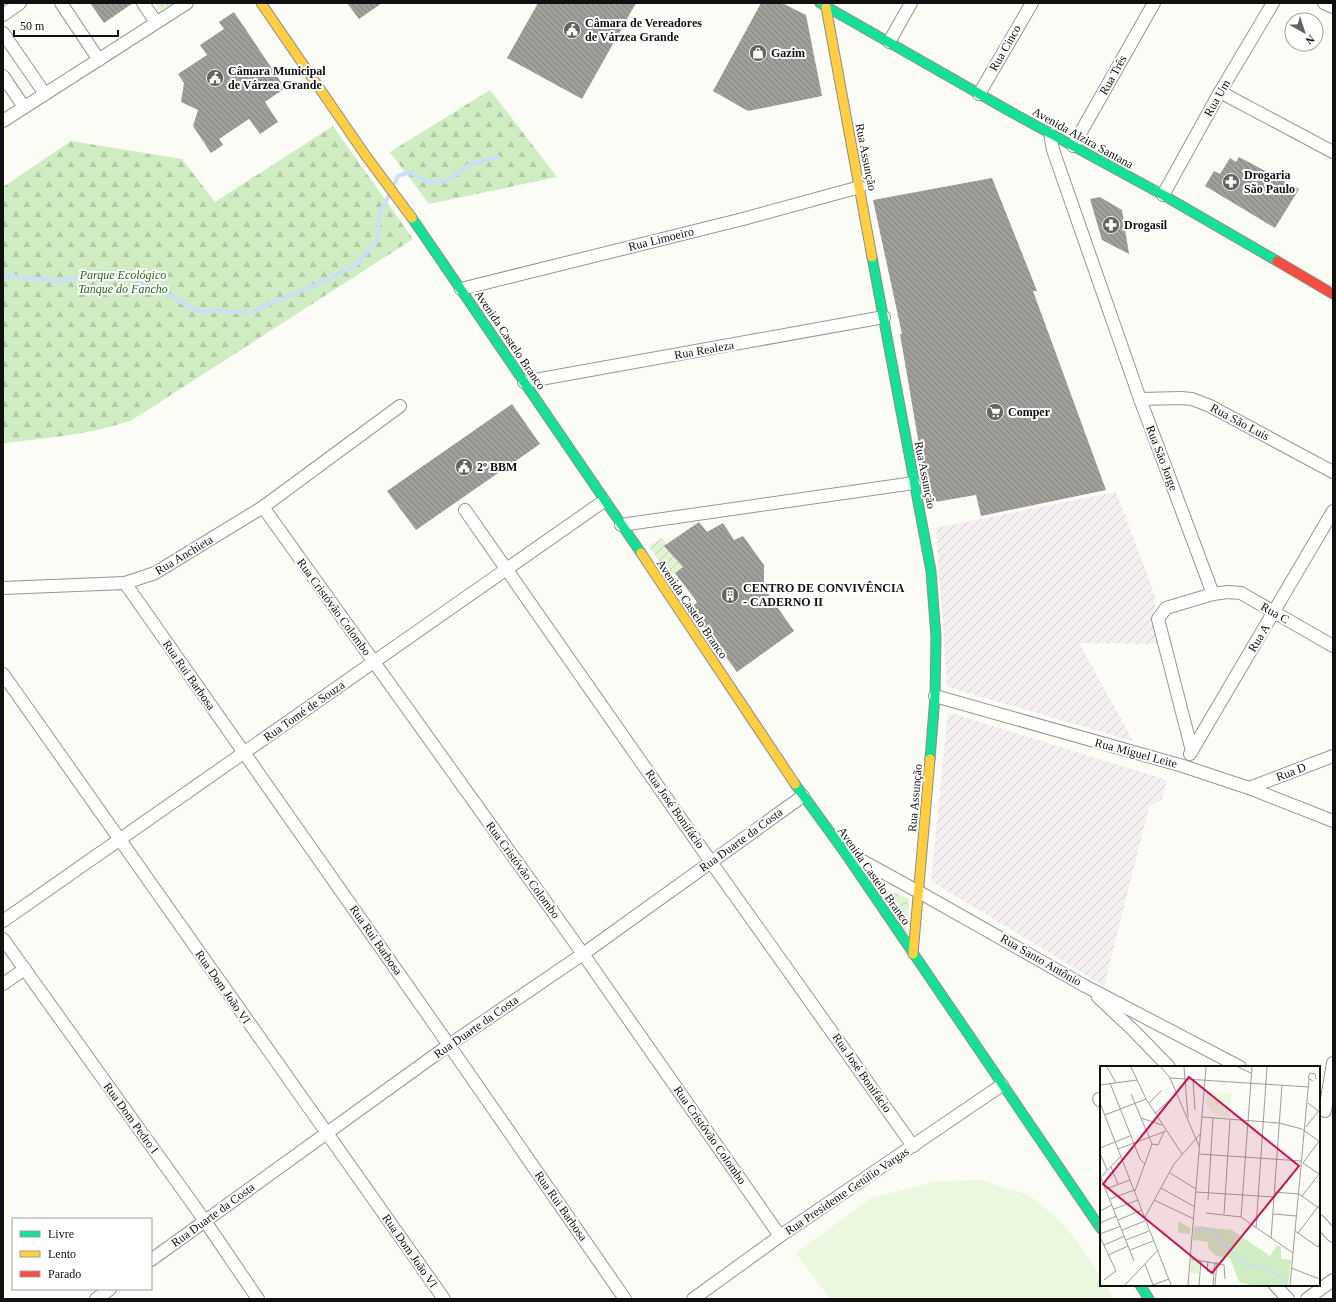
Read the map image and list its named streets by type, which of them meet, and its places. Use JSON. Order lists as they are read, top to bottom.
{
  "streets": {
    "street": [
      "Rua Cinco",
      "Rua Três",
      "Rua Um",
      "Avenida Alzira Santana",
      "Rua Assunção",
      "Rua Limoeiro",
      "Avenida Castelo Branco",
      "Rua Realeza",
      "Rua São Luis",
      "Rua São Jorge",
      "Rua Anchieta",
      "Rua Cristóvão Colombo",
      "Rua C",
      "Rua A",
      "Rua Rui Barbosa",
      "Rua Tomé de Souza",
      "Rua Miguel Leite",
      "Rua D",
      "Rua José Bonifácio",
      "Rua Duarte da Costa",
      "Rua Santo Antônio",
      "Rua Dom João VI",
      "Rua Dom Pedro I",
      "Rua Presidente Getúlio Vargas"
    ]
  },
  "crossings": [
    ["Rua Cinco", "Avenida Alzira Santana"],
    ["Rua Três", "Avenida Alzira Santana"],
    ["Rua Um", "Avenida Alzira Santana"],
    ["Avenida Alzira Santana", "Rua Assunção"],
    ["Avenida Alzira Santana", "Rua São Jorge"],
    ["Rua Assunção", "Rua Limoeiro"],
    ["Rua Assunção", "Avenida Castelo Branco"],
    ["Rua Assunção", "Rua Realeza"],
    ["Rua Assunção", "Rua Miguel Leite"],
    ["Rua Assunção", "Rua Santo Antônio"],
    ["Rua Limoeiro", "Avenida Castelo Branco"],
    ["Avenida Castelo Branco", "Rua Realeza"],
    ["Avenida Castelo Branco", "Rua Tomé de Souza"],
    ["Avenida Castelo Branco", "Rua Duarte da Costa"],
    ["Avenida Castelo Branco", "Rua Santo Antônio"],
    ["Avenida Castelo Branco", "Rua Presidente Getúlio Vargas"],
    ["Rua São Luis", "Rua São Jorge"],
    ["Rua São Jorge", "Rua C"],
    ["Rua Anchieta", "Rua Cristóvão Colombo"],
    ["Rua Anchieta", "Rua Rui Barbosa"],
    ["Rua Cristóvão Colombo", "Rua Tomé de Souza"],
    ["Rua Cristóvão Colombo", "Rua Duarte da Costa"],
    ["Rua Cristóvão Colombo", "Rua Presidente Getúlio Vargas"],
    ["Rua C", "Rua A"],
    ["Rua A", "Rua Miguel Leite"],
    ["Rua Rui Barbosa", "Rua Tomé de Souza"],
    ["Rua Rui Barbosa", "Rua Duarte da Costa"],
    ["Rua Tomé de Souza", "Rua José Bonifácio"],
    ["Rua Tomé de Souza", "Rua Dom João VI"],
    ["Rua Miguel Leite", "Rua D"],
    ["Rua José Bonifácio", "Rua Duarte da Costa"],
    ["Rua José Bonifácio", "Rua Presidente Getúlio Vargas"],
    ["Rua Duarte da Costa", "Rua Dom João VI"],
    ["Rua Duarte da Costa", "Rua Dom Pedro I"]
  ],
  "parks": ["Parque Ecológico Tanque do Fancho"],
  "places": {
    "public building": ["Câmara de Vereadores de Várzea Grande", "Câmara Municipal de Várzea Grande", "2º BBM"],
    "shop": ["Gazim"],
    "pharmacy": ["Drogaria São Paulo", "Drogasil"],
    "supermarket": ["Comper"],
    "building": ["CENTRO DE CONVIVÊNCIA - CADERNO II"]
  },
  "legend": ["Livre", "Lento", "Parado"],
  "scale_bar": "50 m",
  "north": "bottom right"
}
